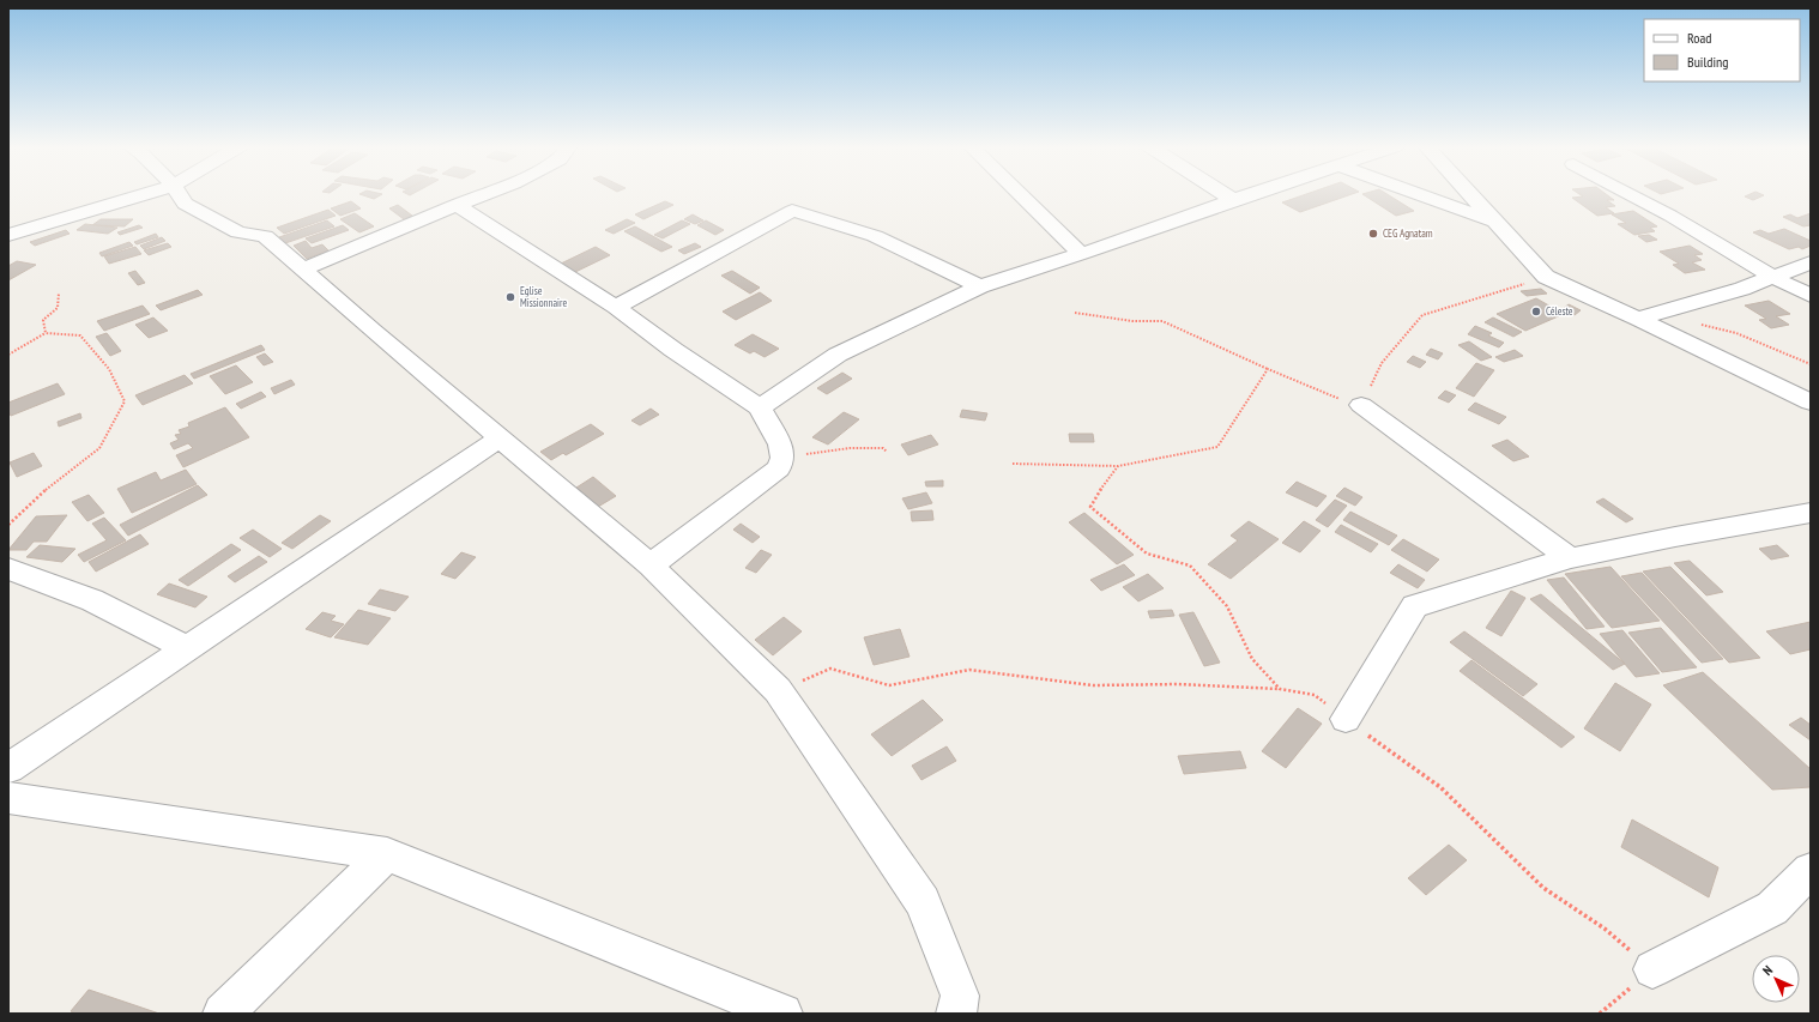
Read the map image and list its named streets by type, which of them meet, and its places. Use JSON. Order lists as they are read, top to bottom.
{
  "places": ["CEG Agnatam", "Eglise Missionnaire", "Céleste"],
  "legend": ["Road", "Building"],
  "north": "top left"
}
